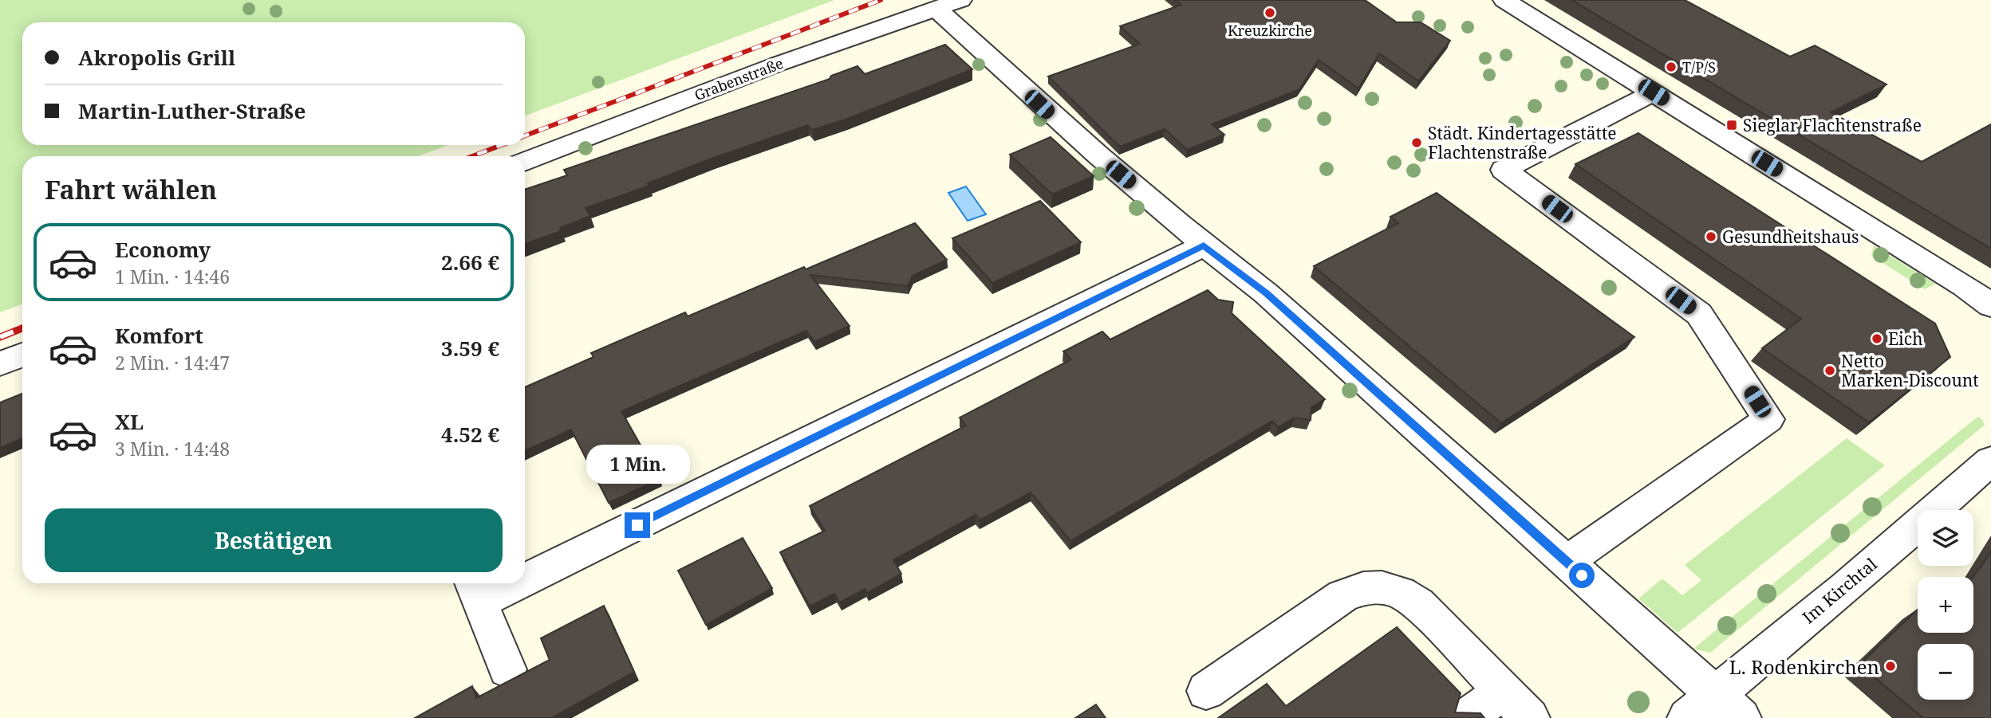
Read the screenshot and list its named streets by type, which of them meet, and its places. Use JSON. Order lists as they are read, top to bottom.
{
  "streets": {
    "street": ["Grabenstraße", "Im Kirchtal"]
  },
  "places": {
    "other": [
      "Kreuzkirche",
      "T/P/S",
      "Städt. Kindertagesstätte Flachtenstraße",
      "Gesundheitshaus",
      "Eich",
      "Netto Marken-Discount",
      "L. Rodenkirchen"
    ],
    "transit": ["Sieglar Flachtenstraße"]
  },
  "page": {
    "banner": ["Akropolis Grill", "Martin-Luther-Straße"],
    "heading": "Fahrt wählen",
    "list": [
      {
        "name": "Economy",
        "note": "1 Min. · 14:46",
        "value": "2.66 €"
      },
      {
        "name": "Komfort",
        "note": "2 Min. · 14:47",
        "value": "3.59 €"
      },
      {
        "name": "XL",
        "note": "3 Min. · 14:48",
        "value": "4.52 €"
      }
    ],
    "bubble": "1 Min.",
    "buttons": "Bestätigen",
    "map_buttons": ["+", "−"]
  }
}
